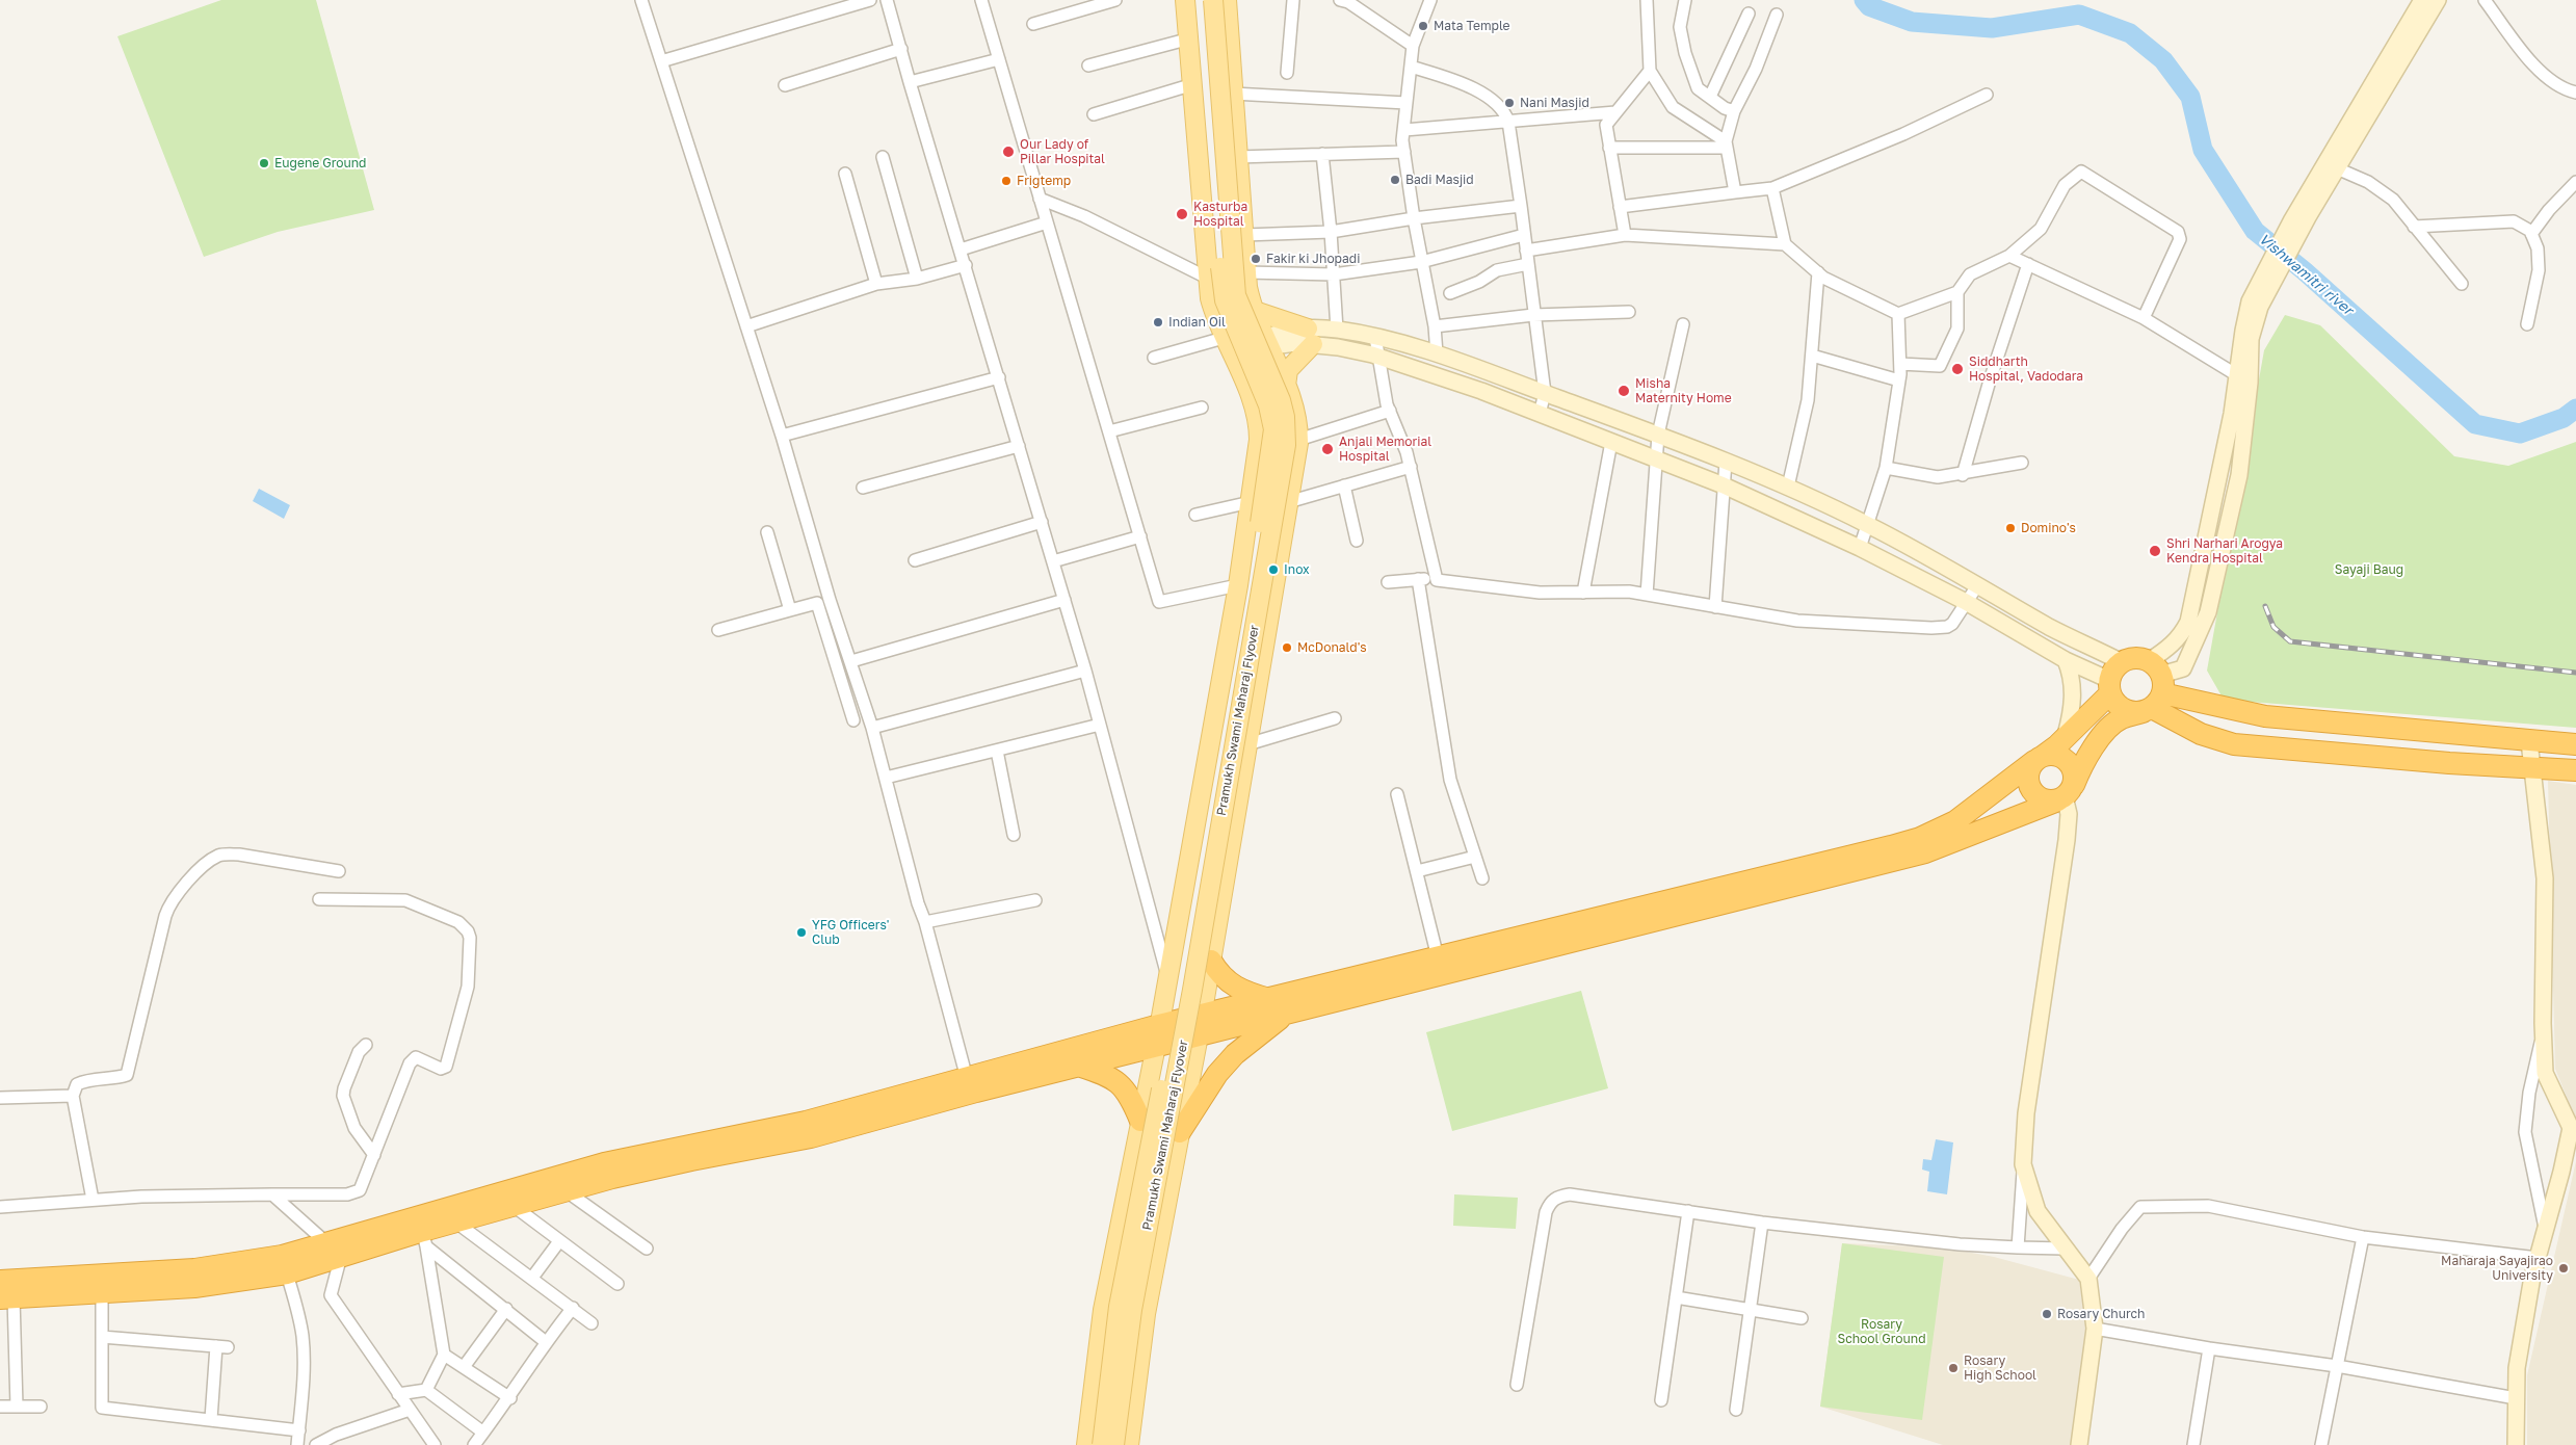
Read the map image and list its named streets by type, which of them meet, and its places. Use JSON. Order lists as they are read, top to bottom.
{
  "streets": {
    "main road": ["Pramukh Swami Maharaj Flyover"]
  },
  "water": ["Vishwamitri river"],
  "parks": ["Sayaji Baug", "Rosary School Ground"],
  "places": [
    "Mata Temple",
    "Nani Masjid",
    "Our Lady of Pillar Hospital",
    "Eugene Ground",
    "Badi Masjid",
    "Frigtemp",
    "Kasturba Hospital",
    "Fakir ki Jhopadi",
    "Indian Oil",
    "Siddharth Hospital, Vadodara",
    "Misha Maternity Home",
    "Anjali Memorial Hospital",
    "Domino's",
    "Shri Narhari Arogya Kendra Hospital",
    "Inox",
    "McDonald's",
    "YFG Officers' Club",
    "Maharaja Sayajirao University",
    "Rosary Church",
    "Rosary High School"
  ]
}
